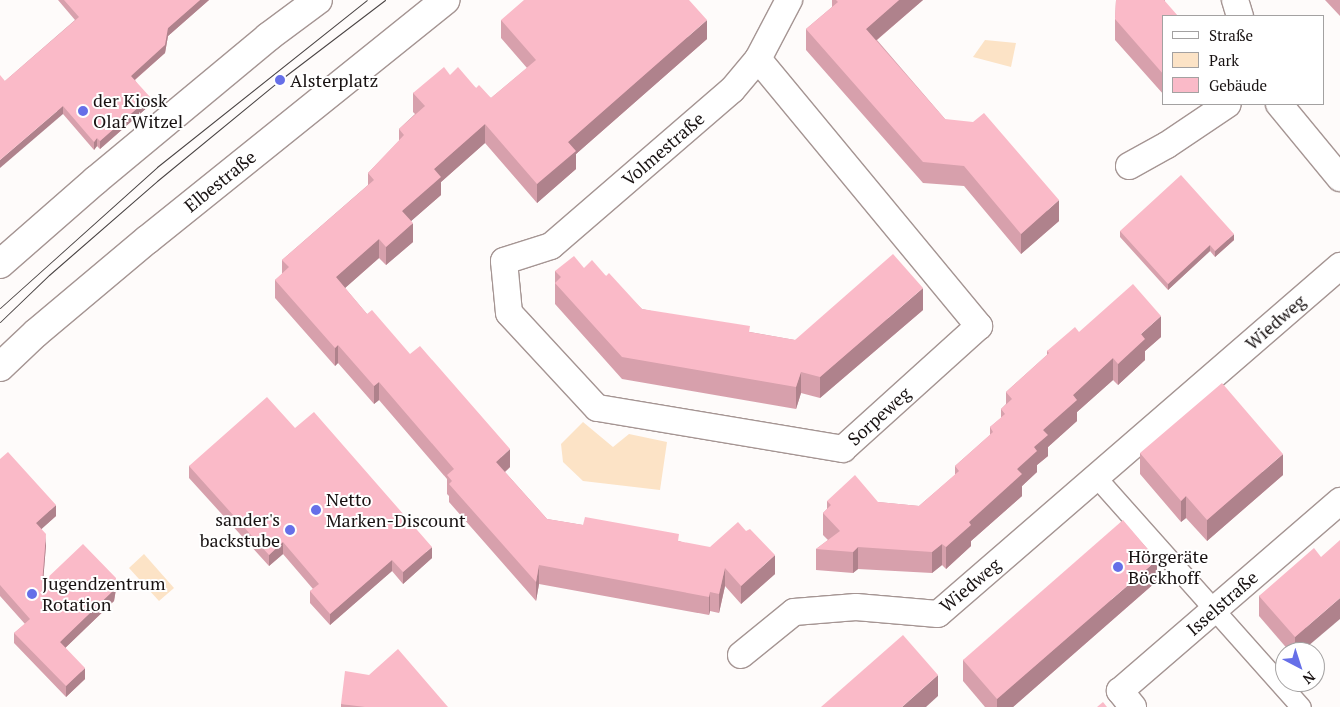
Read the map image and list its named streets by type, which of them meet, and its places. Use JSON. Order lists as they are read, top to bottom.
{
  "streets": {
    "street": [
      "Volmestraße",
      "Elbestraße",
      "Wiedweg",
      "Sorpeweg",
      "Isselstraße"
    ]
  },
  "crossings": [
    ["Volmestraße", "Sorpeweg"]
  ],
  "places": [
    "Alsterplatz",
    "der Kiosk Olaf Witzel",
    "Netto Marken-Discount",
    "sander's backstube",
    "Hörgeräte Böckhoff",
    "Jugendzentrum Rotation"
  ],
  "legend": ["Straße", "Park", "Gebäude"],
  "north": "bottom right"
}
